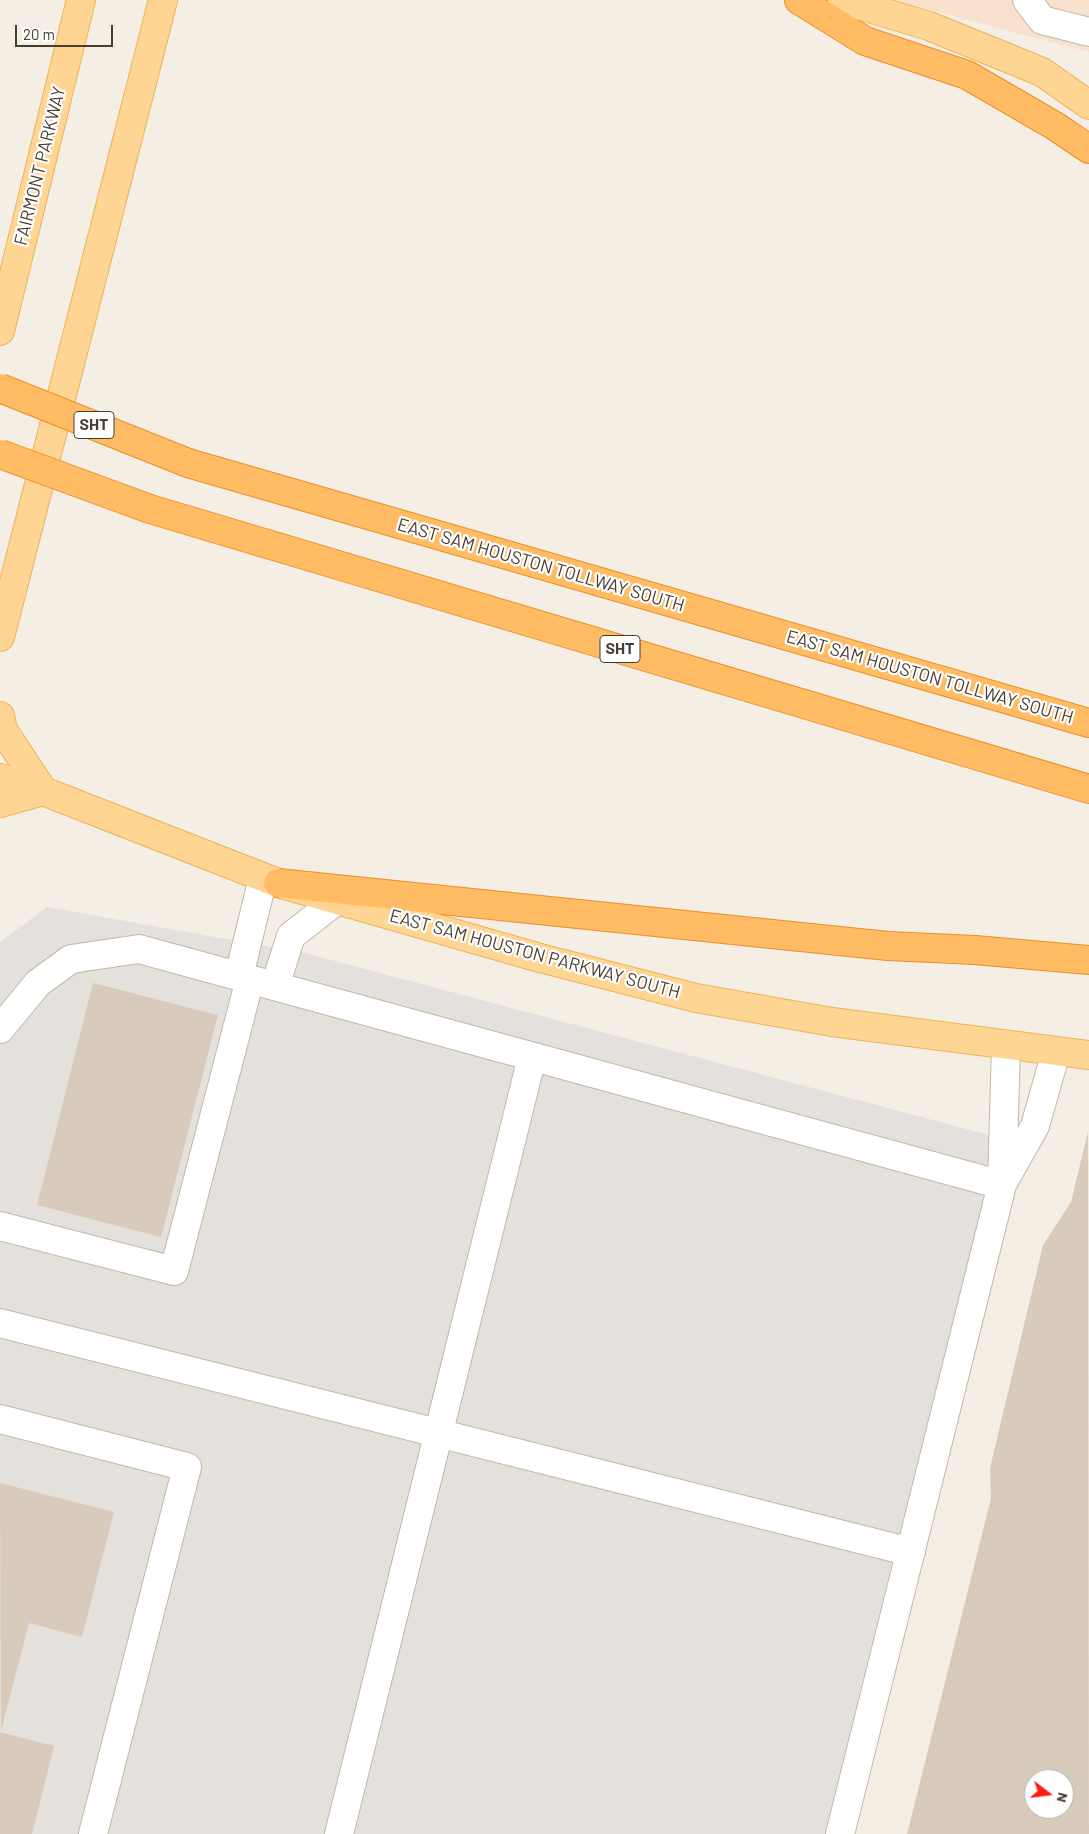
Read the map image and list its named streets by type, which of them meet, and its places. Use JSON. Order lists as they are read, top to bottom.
{
  "streets": {
    "highway": ["SHT", "EAST SAM HOUSTON TOLLWAY SOUTH"],
    "main road": ["FAIRMONT PARKWAY", "EAST SAM HOUSTON PARKWAY SOUTH"]
  },
  "scale_bar": "20 m",
  "north": "right"
}
